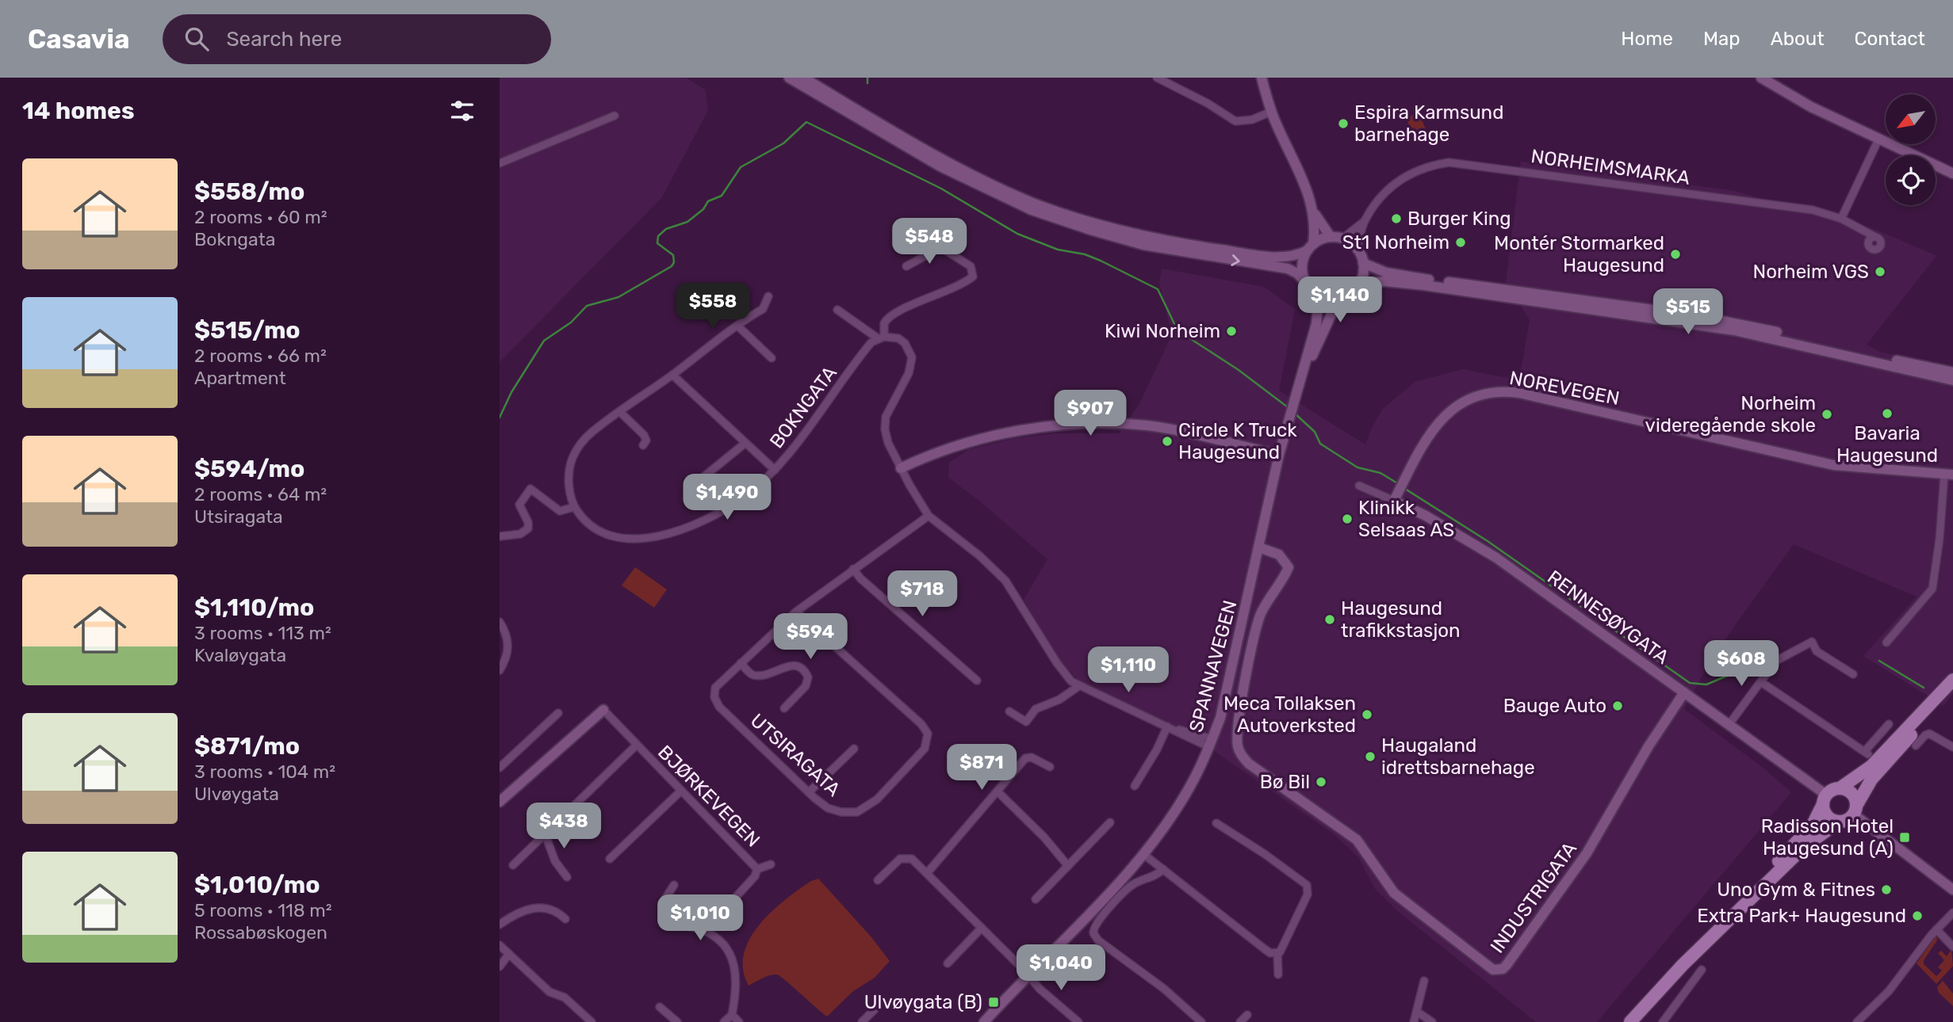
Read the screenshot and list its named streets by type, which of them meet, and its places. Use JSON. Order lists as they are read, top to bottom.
{
  "streets": {
    "main road": [
      "NOREVEGEN",
      "RENNESØYGATA",
      "SPANNAVEGEN",
      "INDUSTRIGATA"
    ],
    "street": [
      "NORHEIMSMARKA",
      "BOKNGATA",
      "UTSIRAGATA",
      "BJØRKEVEGEN"
    ]
  },
  "crossings": [
    ["NOREVEGEN", "RENNESØYGATA"],
    ["RENNESØYGATA", "INDUSTRIGATA"],
    ["SPANNAVEGEN", "INDUSTRIGATA"]
  ],
  "places": {
    "other": [
      "Espira Karmsund barnehage",
      "Burger King",
      "St1 Norheim",
      "Montér Stormarked Haugesund",
      "Norheim VGS",
      "Kiwi Norheim",
      "Bavaria Haugesund",
      "Norheim videregående skole",
      "Circle K Truck Haugesund",
      "Klinikk Selsaas AS",
      "Haugesund trafikkstasjon",
      "Bauge Auto",
      "Meca Tollaksen Autoverksted",
      "Haugaland idrettsbarnehage",
      "Bø Bil",
      "Uno Gym & Fitnes",
      "Extra Park+ Haugesund"
    ],
    "transit": ["Radisson Hotel Haugesund (A)", "Ulvøygata (B)"]
  },
  "north": "bottom left",
  "page": {
    "header": "Casavia",
    "search": "Search here",
    "nav": [
      "Home",
      "Map",
      "About",
      "Contact"
    ],
    "heading": "14 homes",
    "list": [
      {
        "name": "$558/mo",
        "note": "2 rooms · 60 m² · Bokngata"
      },
      {
        "name": "$515/mo",
        "note": "2 rooms · 66 m² · Apartment"
      },
      {
        "name": "$594/mo",
        "note": "2 rooms · 64 m² · Utsiragata"
      },
      {
        "name": "$1,110/mo",
        "note": "3 rooms · 113 m² · Kvaløygata"
      },
      {
        "name": "$871/mo",
        "note": "3 rooms · 104 m² · Ulvøygata"
      },
      {
        "name": "$1,010/mo",
        "note": "5 rooms · 118 m² · Rossabøskogen"
      }
    ],
    "price": [
      "$548",
      "$1,140",
      "$558",
      "$515",
      "$907",
      "$1,490",
      "$718",
      "$594",
      "$608",
      "$1,110",
      "$871",
      "$438",
      "$1,010",
      "$1,040"
    ]
  }
}
